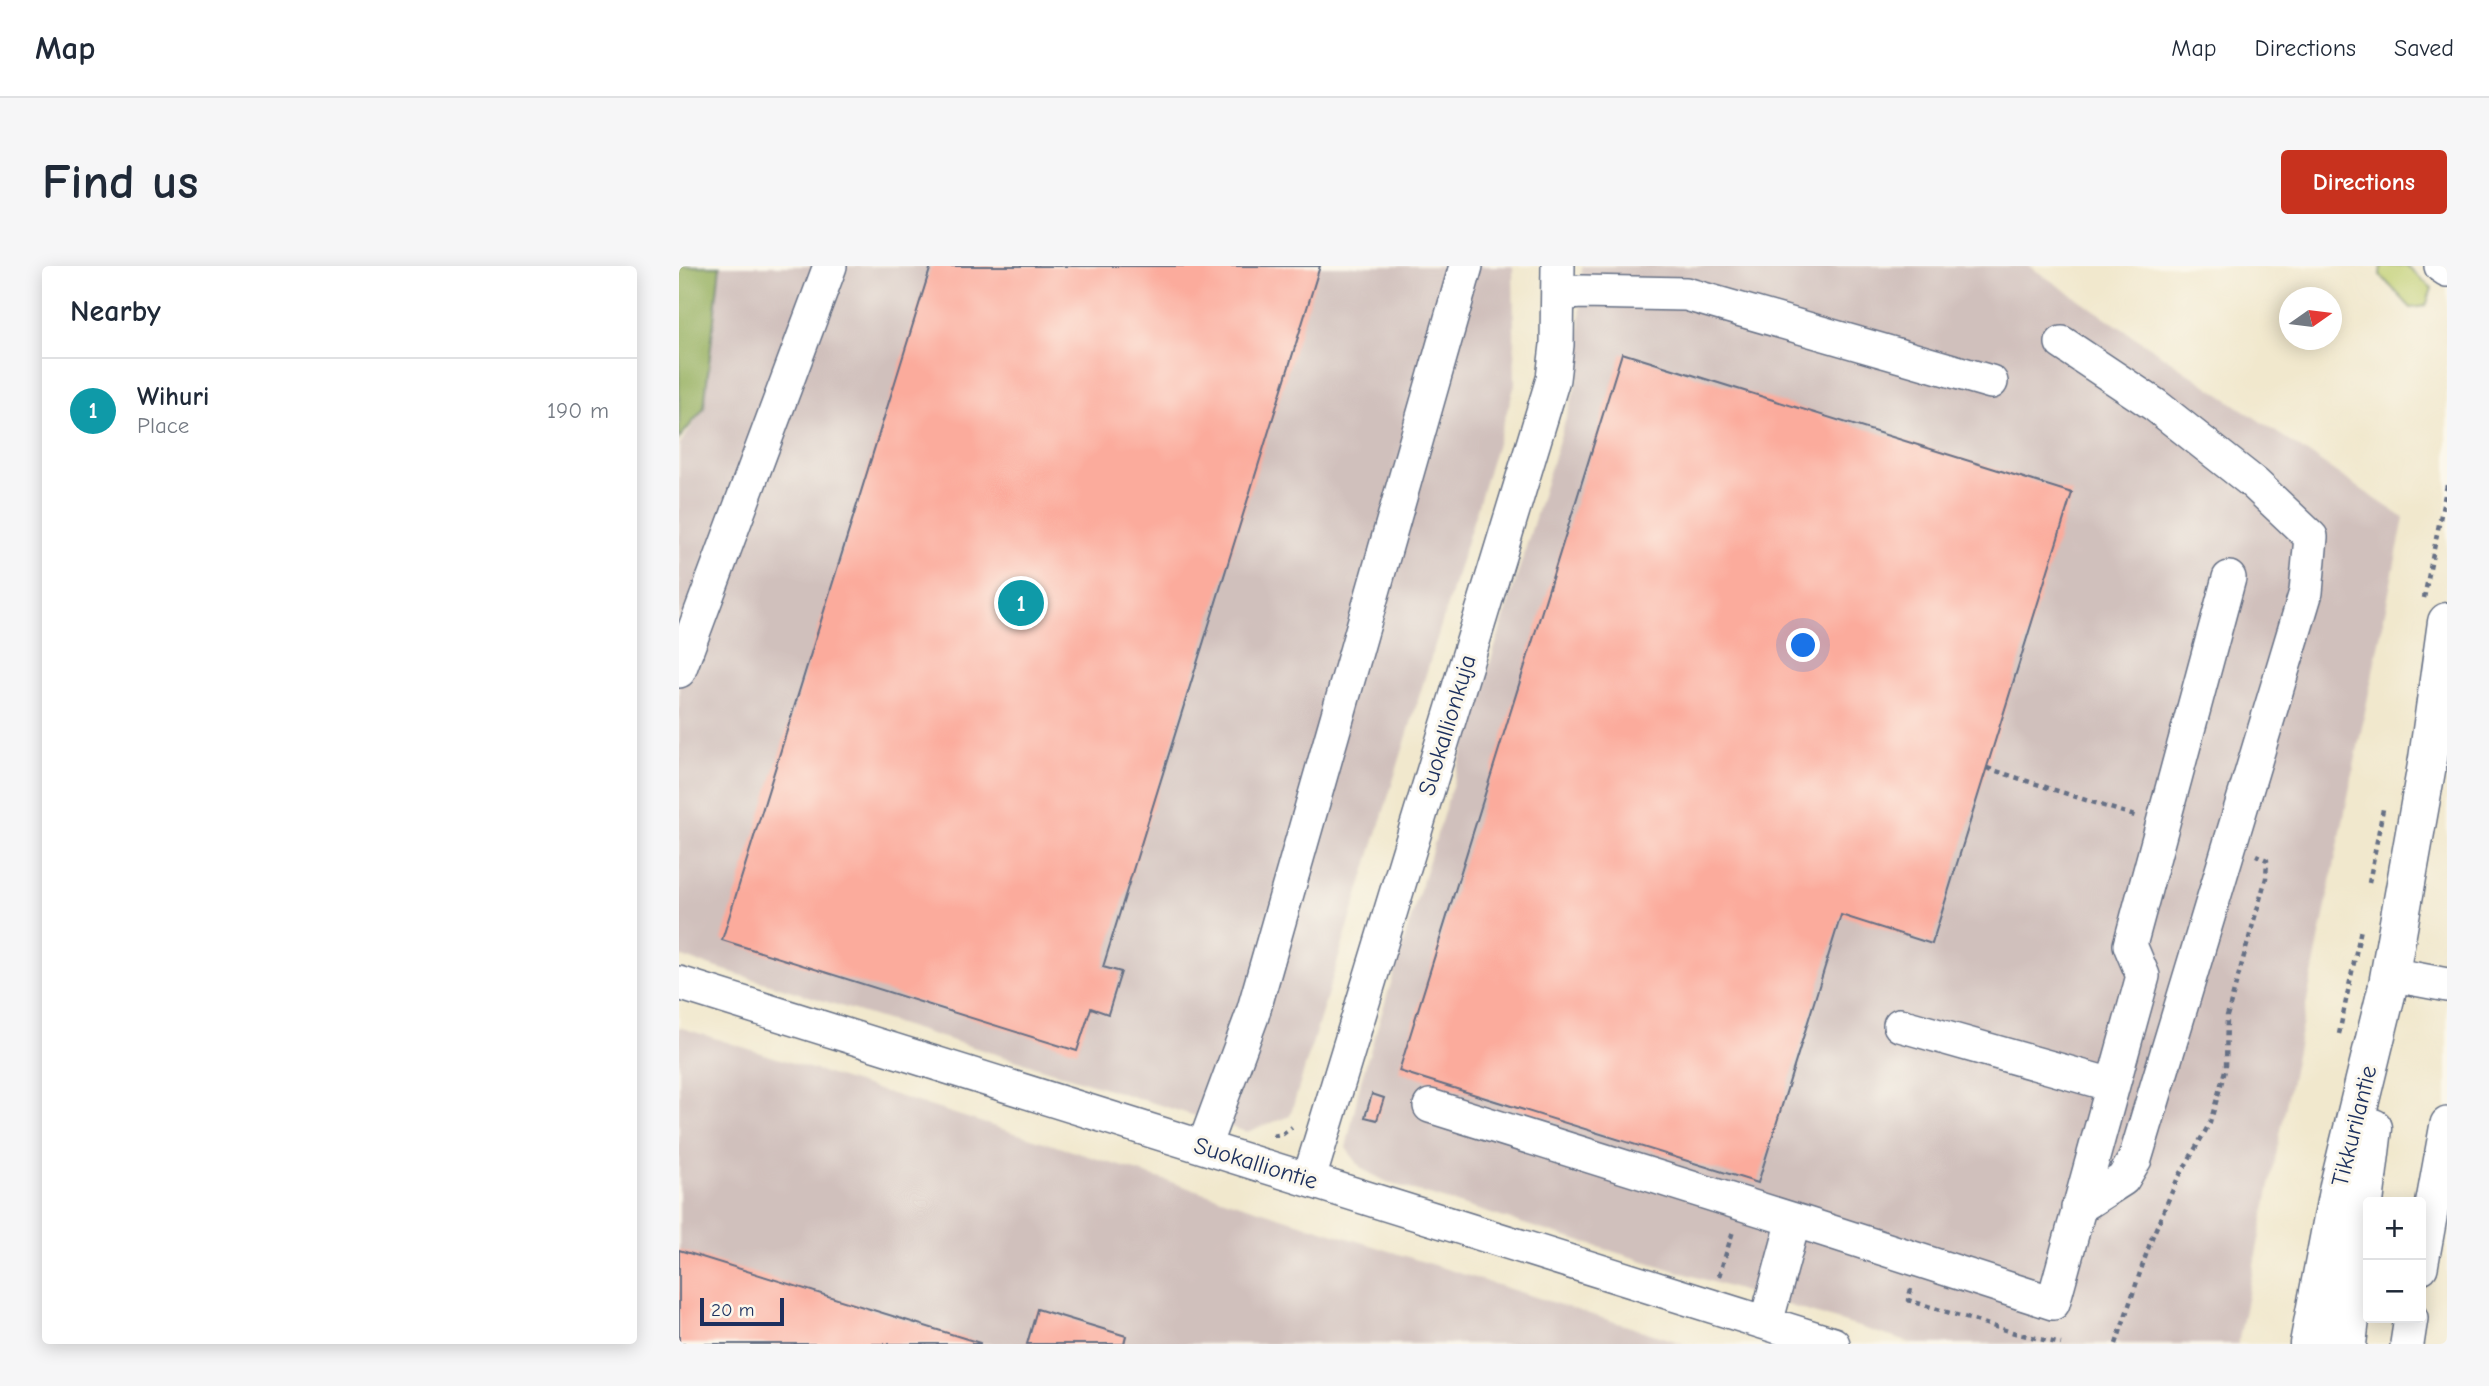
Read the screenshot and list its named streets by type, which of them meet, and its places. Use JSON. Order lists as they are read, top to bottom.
{
  "streets": {
    "main road": ["Tikkurilantie"],
    "street": ["Suokallionkuja", "Suokalliontie"]
  },
  "crossings": [
    ["Suokallionkuja", "Suokalliontie"]
  ],
  "scale_bar": "20 m",
  "north": "right",
  "page": {
    "header": "Map",
    "nav": ["Map", "Directions", "Saved"],
    "buttons": "Directions",
    "title": "Find us",
    "heading": "Nearby",
    "list": [
      {
        "mark": "1",
        "name": "Wihuri",
        "note": "Place",
        "value": "190 m"
      }
    ],
    "pins": "1",
    "map_buttons": ["+", "−"],
    "scale": "20 m"
  }
}
